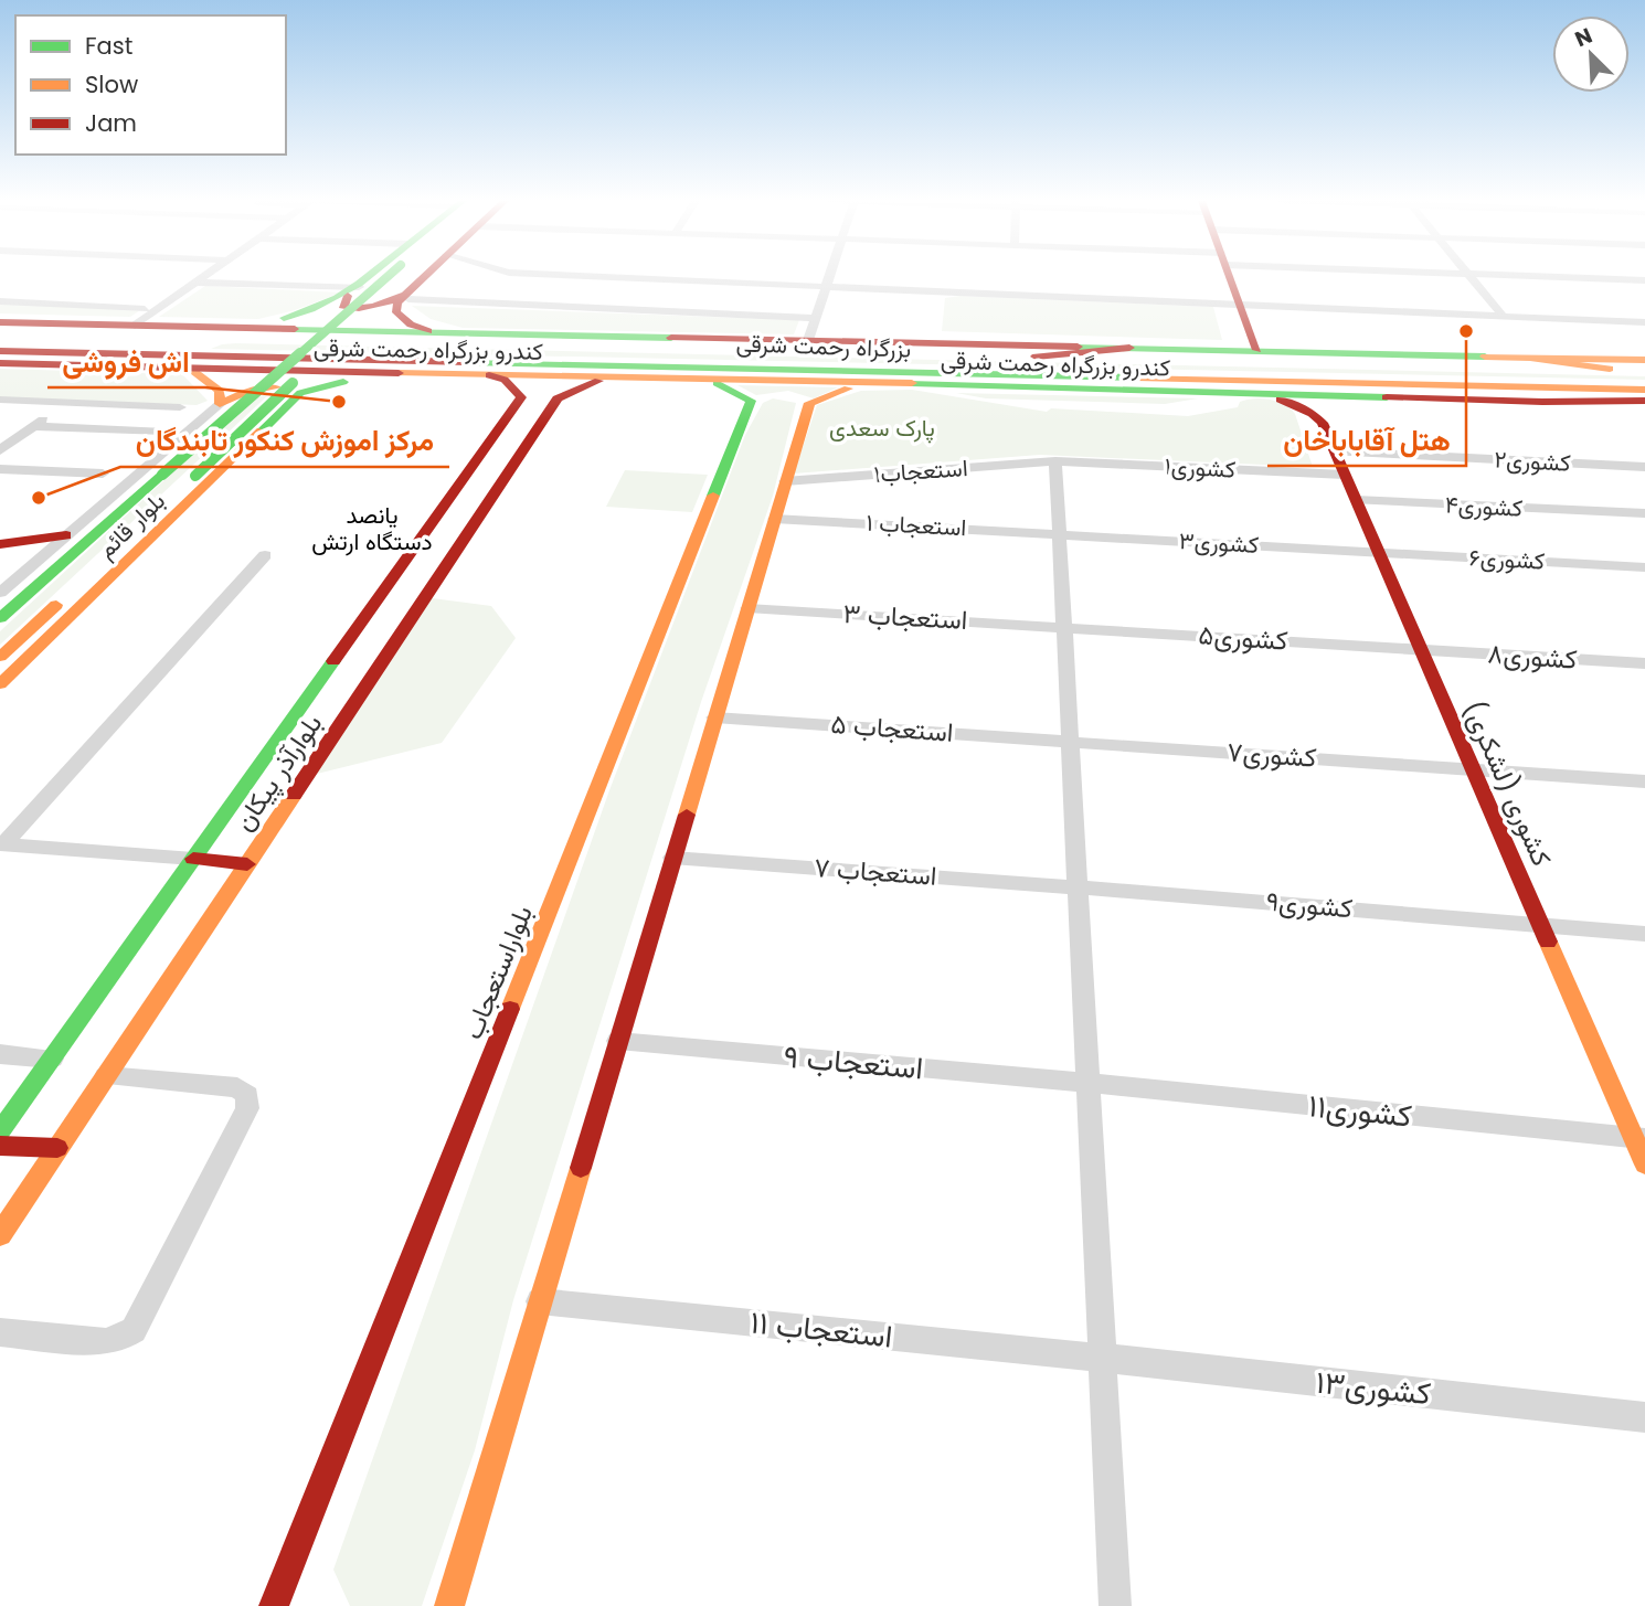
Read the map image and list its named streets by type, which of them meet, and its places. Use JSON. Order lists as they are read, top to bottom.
{
  "streets": {
    "main road": [
      "بزرگراه رحمت شرقی",
      "کندرو بزرگراه رحمت شرقی",
      "بلوار قائم",
      "بلوارآذر پیکان",
      "کشوری (لشکری)",
      "بلواراستعجاب"
    ],
    "street": [
      "کشوری۲",
      "۱کشوری",
      "استعجاب۱",
      "کشوری۴",
      "استعجاب ۱",
      "۳کشوری",
      "کشوری۶",
      "استعجاب ۳",
      "۵کشوری",
      "۸کشوری",
      "استعجاب ۵",
      "۷کشوری",
      "استعجاب ۷",
      "۹کشوری",
      "استعجاب ۹",
      "۱۱کشوری",
      "استعجاب ۱۱",
      "۱۳کشوری"
    ]
  },
  "crossings": [
    ["کندرو بزرگراه رحمت شرقی", "بلوار قائم"],
    ["کشوری۲", "کشوری (لشکری)"],
    ["۱کشوری", "استعجاب۱"],
    ["۱کشوری", "کشوری (لشکری)"],
    ["کشوری۴", "کشوری (لشکری)"],
    ["استعجاب ۱", "۳کشوری"],
    ["۳کشوری", "کشوری۶"],
    ["۳کشوری", "کشوری (لشکری)"],
    ["کشوری۶", "کشوری (لشکری)"],
    ["استعجاب ۳", "۵کشوری"],
    ["۵کشوری", "۸کشوری"],
    ["۵کشوری", "کشوری (لشکری)"],
    ["۸کشوری", "کشوری (لشکری)"],
    ["استعجاب ۵", "۷کشوری"],
    ["۷کشوری", "کشوری (لشکری)"],
    ["کشوری (لشکری)", "۹کشوری"],
    ["کشوری (لشکری)", "۱۱کشوری"],
    ["استعجاب ۷", "۹کشوری"],
    ["استعجاب ۹", "۱۱کشوری"],
    ["استعجاب ۱۱", "۱۳کشوری"]
  ],
  "districts": ["پانصد دستگاه ارتش"],
  "parks": ["پارک سعدی"],
  "places": ["هتل آقاباباخان", "اش فروشی", "مرکز اموزش کنکور تابندگان"],
  "legend": ["Fast", "Slow", "Jam"],
  "north": "top left"
}
